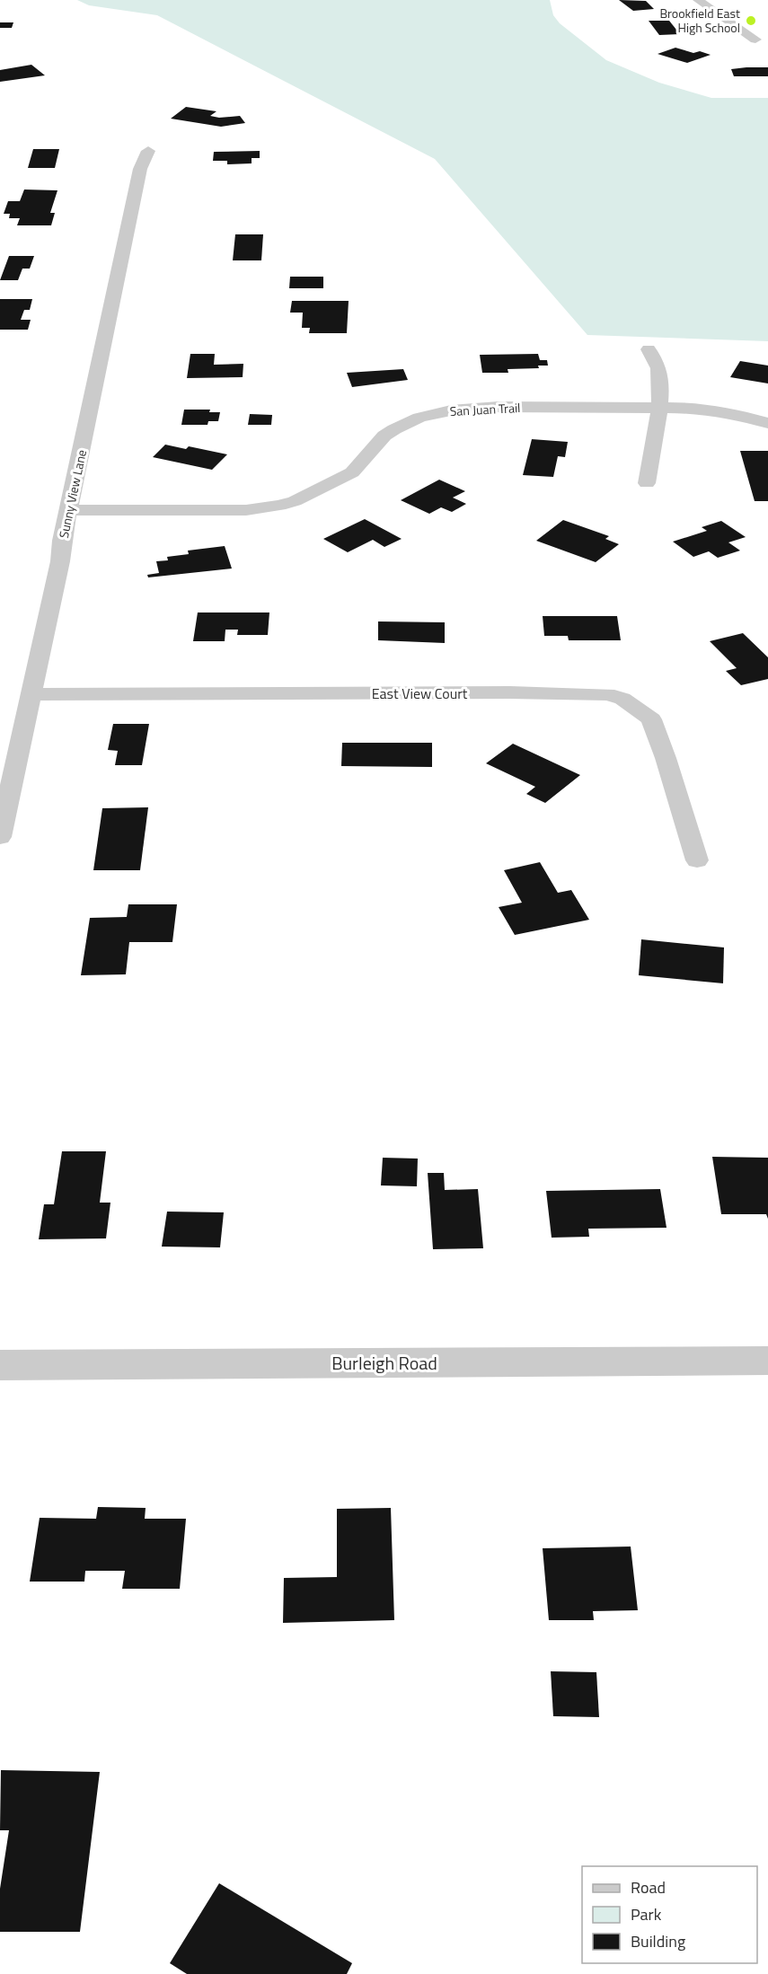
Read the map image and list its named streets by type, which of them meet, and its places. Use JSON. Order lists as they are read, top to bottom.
{
  "streets": {
    "street": [
      "San Juan Trail",
      "Sunny View Lane",
      "East View Court",
      "Burleigh Road"
    ]
  },
  "crossings": [
    ["San Juan Trail", "Sunny View Lane"],
    ["Sunny View Lane", "East View Court"]
  ],
  "places": ["Brookfield East High School"],
  "legend": ["Road", "Park", "Building"]
}
